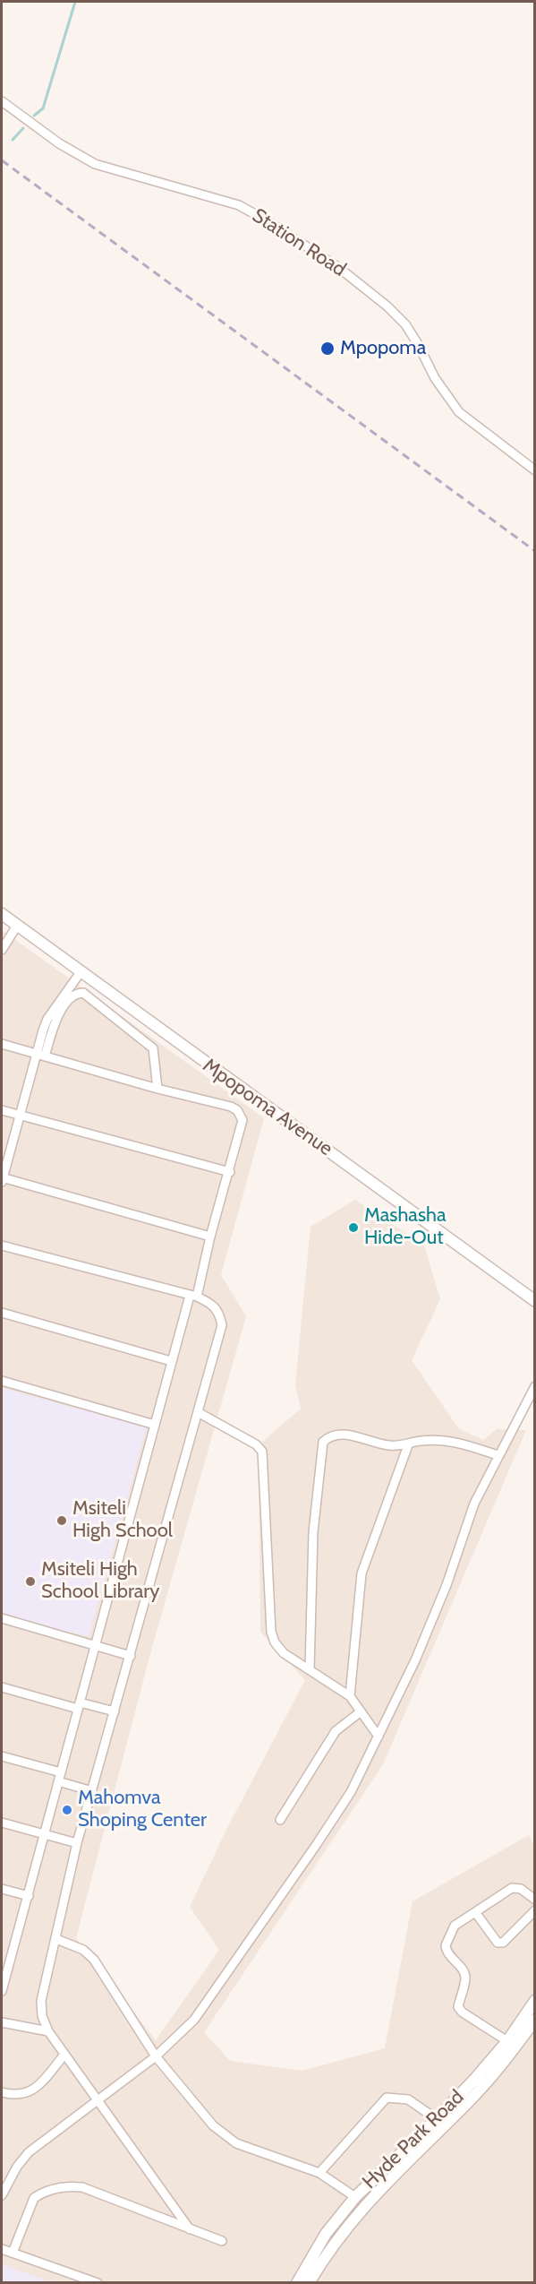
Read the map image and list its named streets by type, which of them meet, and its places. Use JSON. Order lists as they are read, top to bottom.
{
  "streets": {
    "street": ["Station Road", "Mpopoma Avenue", "Hyde Park Road"]
  },
  "places": [
    "Mpopoma",
    "Mashasha Hide-Out",
    "Msiteli High School",
    "Msiteli High School Library",
    "Mahomva Shoping Center"
  ]
}
